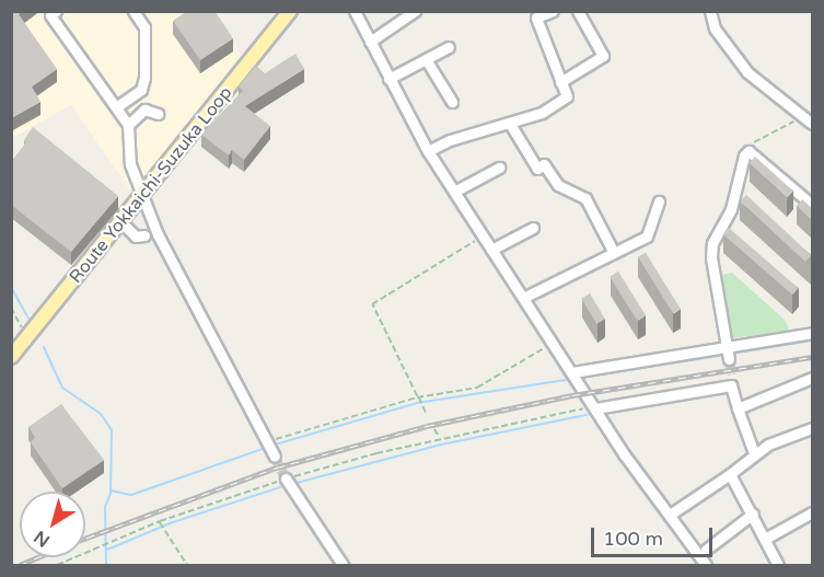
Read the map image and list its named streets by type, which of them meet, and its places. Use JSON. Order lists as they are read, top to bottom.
{
  "streets": {
    "main road": ["Route Yokkaichi-Suzuka Loop"]
  },
  "scale_bar": "100 m",
  "north": "bottom left"
}
